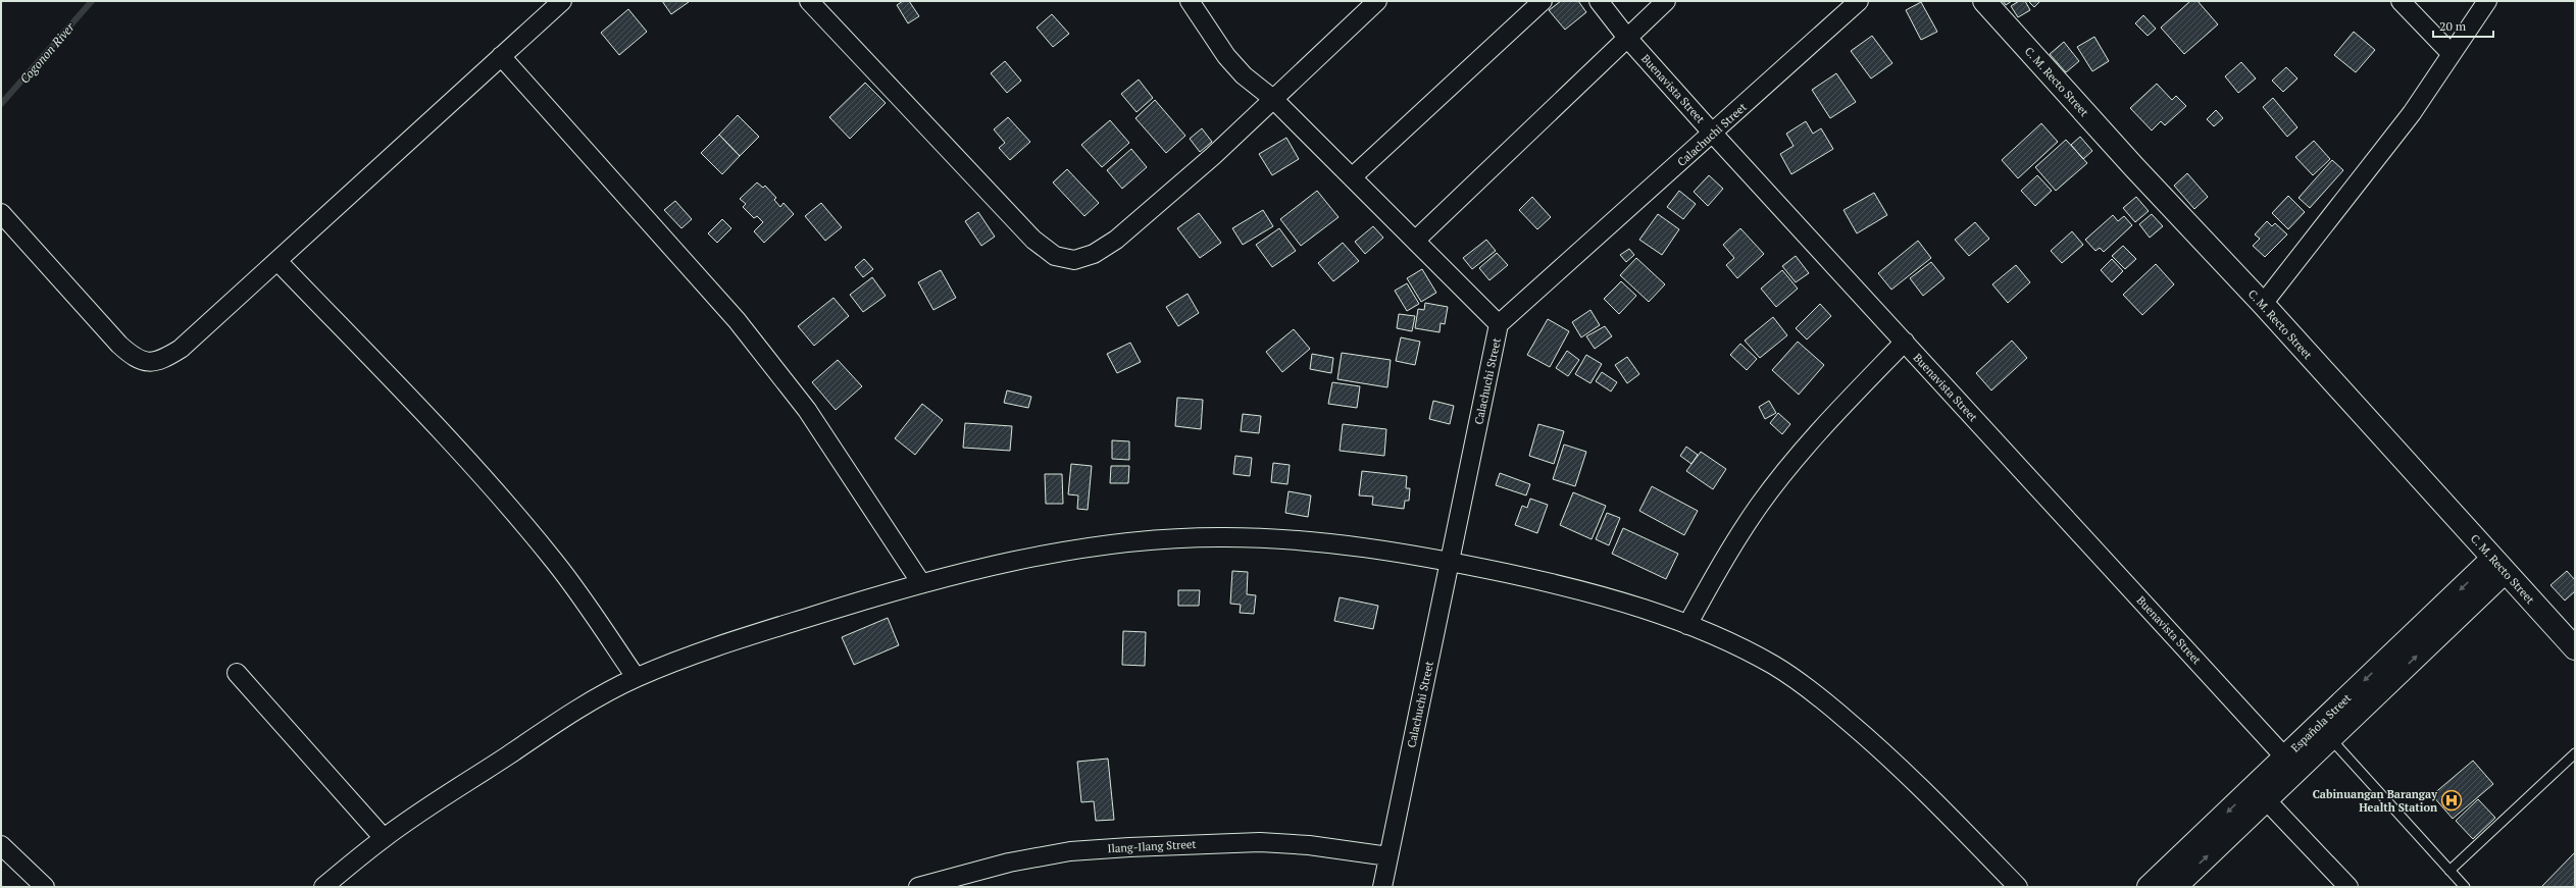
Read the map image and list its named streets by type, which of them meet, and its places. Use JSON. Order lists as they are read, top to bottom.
{
  "streets": {
    "main road": ["C. M. Recto Street", "Española Street"],
    "street": ["Buenavista Street", "Calachuchi Street", "Ilang-Ilang Street"]
  },
  "crossings": [
    ["C. M. Recto Street", "Española Street"],
    ["Buenavista Street", "Calachuchi Street"],
    ["Buenavista Street", "Española Street"],
    ["Calachuchi Street", "Ilang-Ilang Street"]
  ],
  "water": ["Cogonon River"],
  "places": {
    "hospital": ["Cabinuangan Barangay Health Station"]
  },
  "scale_bar": "20 m"
}
